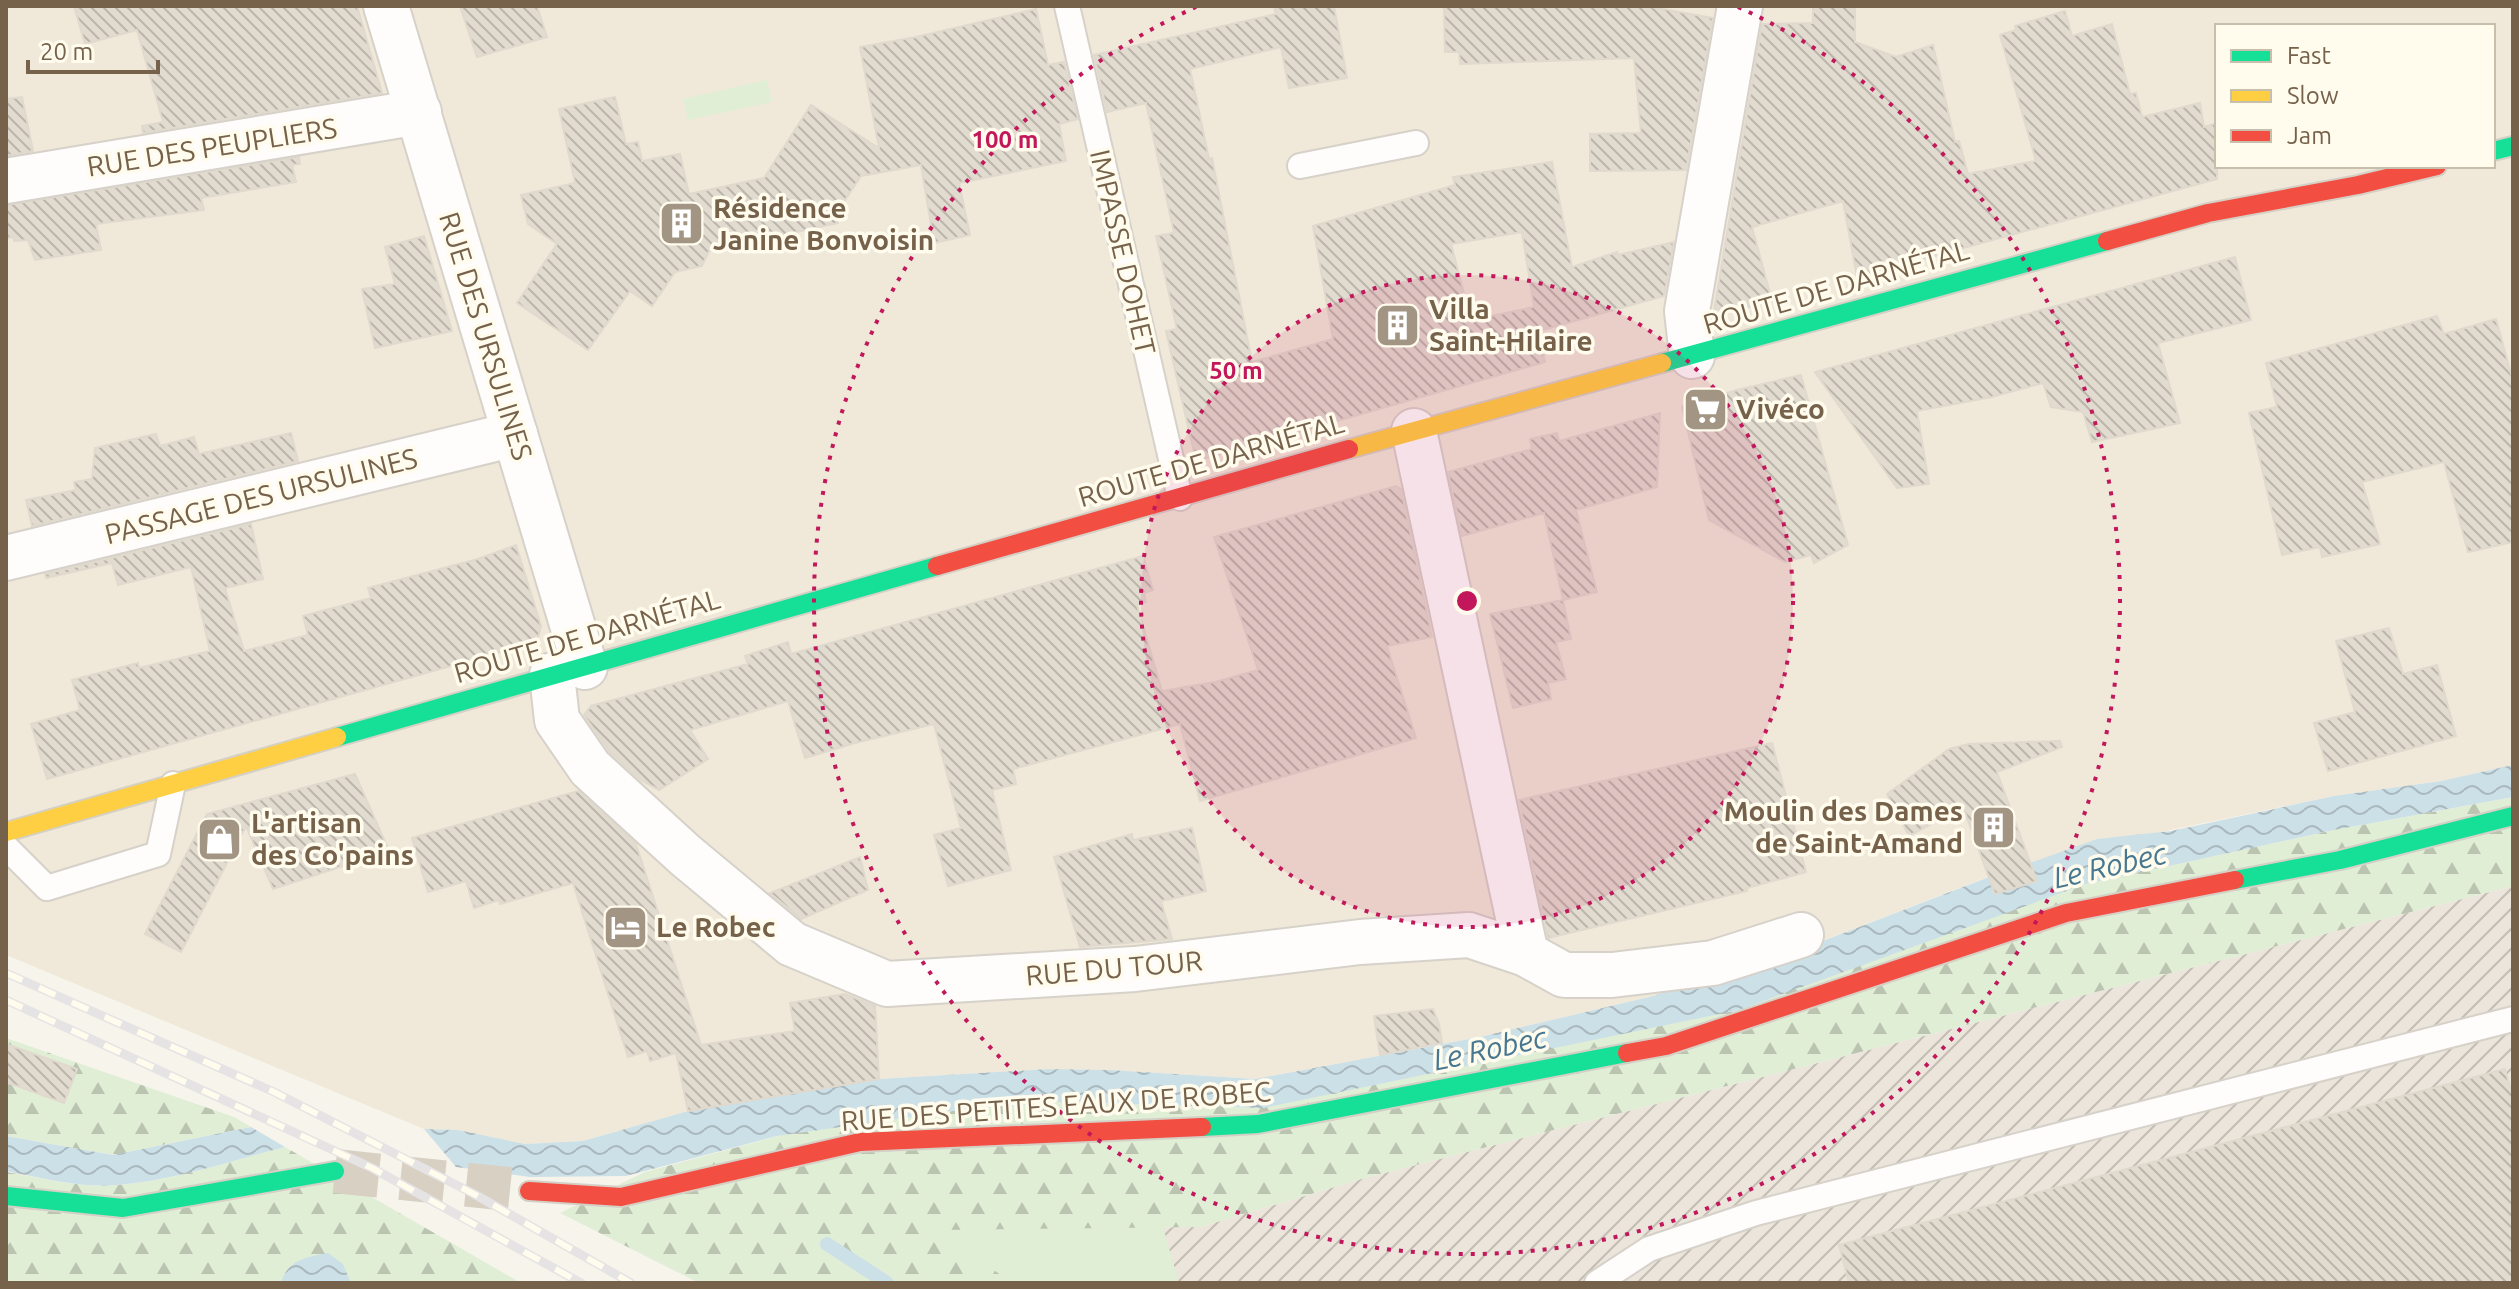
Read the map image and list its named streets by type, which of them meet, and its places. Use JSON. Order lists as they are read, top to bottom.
{
  "streets": {
    "street": [
      "RUE DES PEUPLIERS",
      "ROUTE DE DARNÉTAL",
      "RUE DES URSULINES",
      "PASSAGE DES URSULINES",
      "RUE DU TOUR",
      "RUE DES PETITES EAUX DE ROBEC"
    ],
    "lane": ["IMPASSE DOHET"]
  },
  "crossings": [
    ["RUE DES PEUPLIERS", "RUE DES URSULINES"],
    ["IMPASSE DOHET", "ROUTE DE DARNÉTAL"],
    ["ROUTE DE DARNÉTAL", "RUE DES URSULINES"],
    ["ROUTE DE DARNÉTAL", "RUE DU TOUR"],
    ["RUE DES URSULINES", "PASSAGE DES URSULINES"],
    ["RUE DES URSULINES", "RUE DU TOUR"]
  ],
  "water": ["Le Robec"],
  "places": {
    "building": ["Résidence Janine Bonvoisin", "Villa Saint-Hilaire", "Moulin des Dames de Saint-Amand"],
    "supermarket": ["Vivéco"],
    "shop": ["L'artisan des Co'pains"],
    "hotel": ["Le Robec"]
  },
  "legend": ["Fast", "Slow", "Jam"],
  "scale_bar": "20 m",
  "rings": ["100 m", "50 m"]
}
